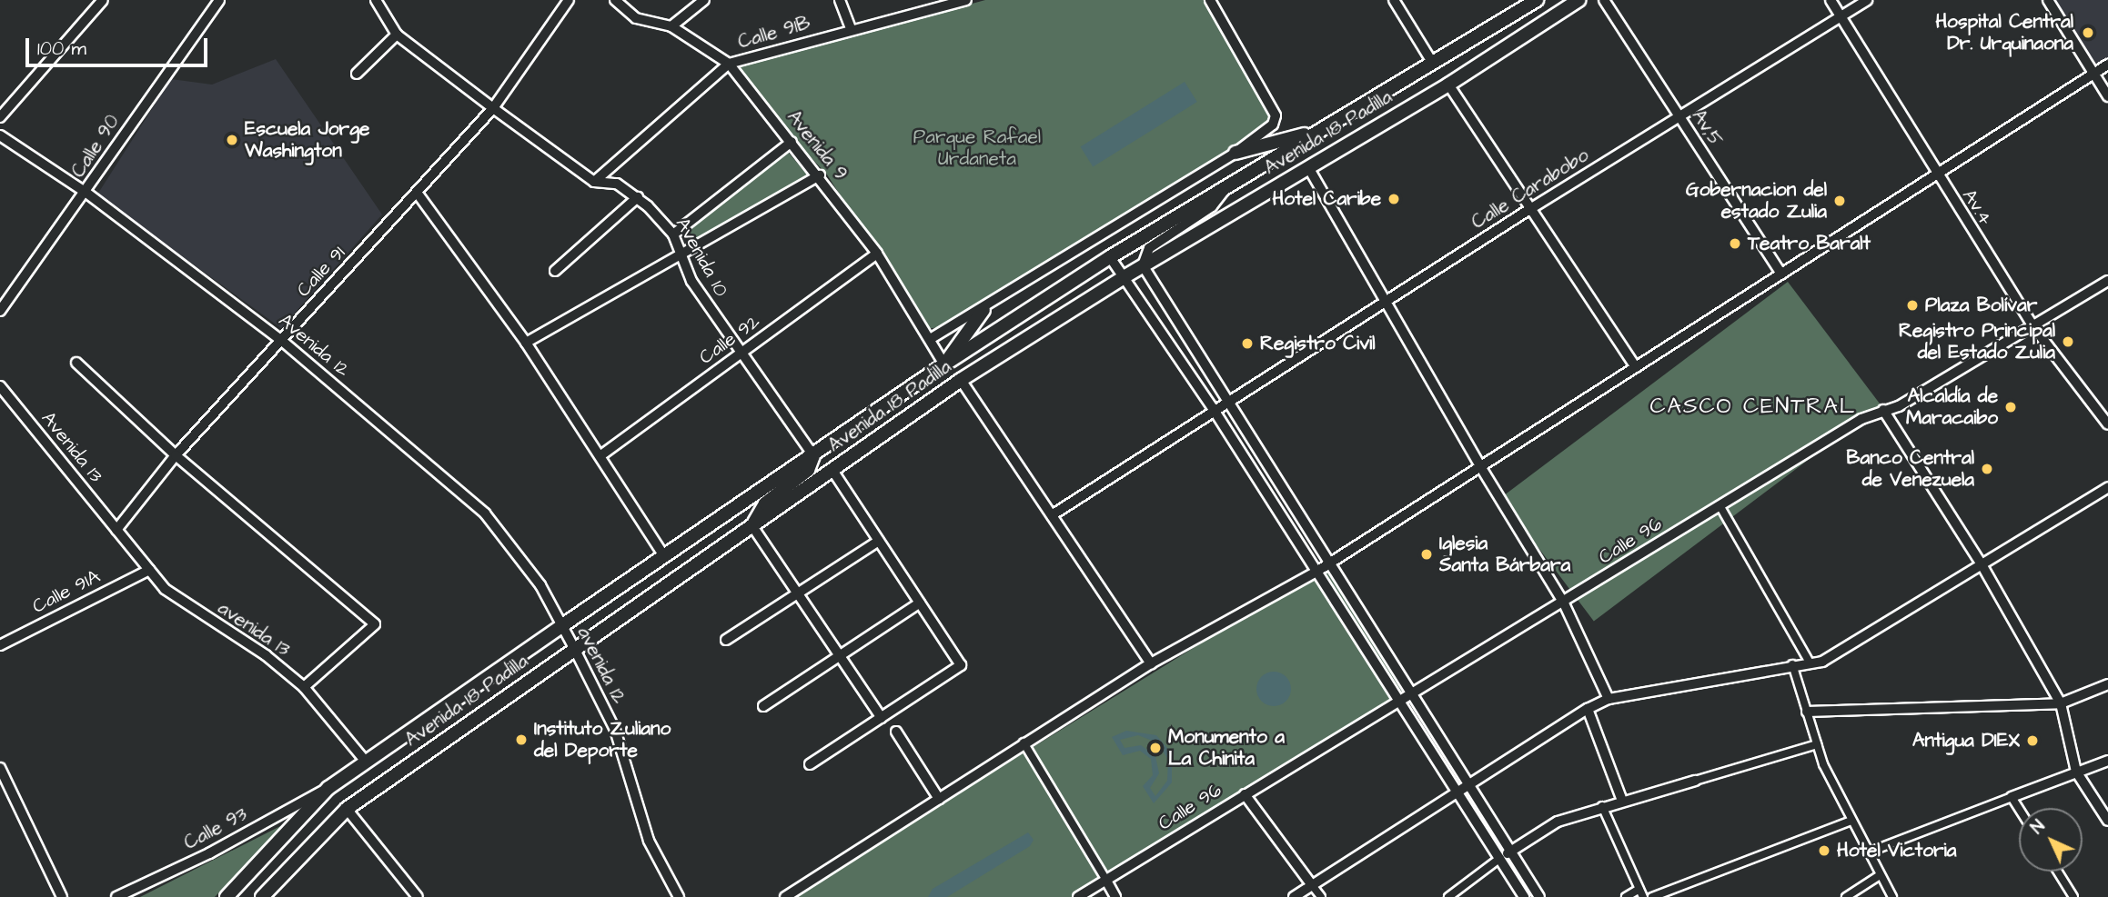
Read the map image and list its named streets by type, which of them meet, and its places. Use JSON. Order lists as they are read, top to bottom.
{
  "streets": {
    "street": [
      "Calle 91B",
      "Av,5",
      "Avenida 18 Padilla",
      "Avenida 9",
      "Calle 90",
      "Calle Carabobo",
      "Av.4",
      "Avenida 10",
      "Calle 91",
      "Calle 92",
      "Avenida 12",
      "Avenida 13",
      "Calle 96",
      "Calle 91A",
      "avenida 13",
      "avenida 12",
      "Calle 93"
    ]
  },
  "crossings": [
    ["Calle 91B", "Avenida 9"],
    ["Calle 91B", "Avenida 10"],
    ["Av,5", "Calle Carabobo"],
    ["Avenida 18 Padilla", "Avenida 9"],
    ["Avenida 18 Padilla", "Avenida 10"],
    ["Avenida 18 Padilla", "Avenida 12"],
    ["Avenida 18 Padilla", "avenida 13"],
    ["Avenida 18 Padilla", "avenida 12"],
    ["Avenida 18 Padilla", "Calle 93"],
    ["Avenida 9", "Calle 92"],
    ["Calle 90", "Avenida 12"],
    ["Calle Carabobo", "Av.4"],
    ["Av.4", "Calle 96"],
    ["Avenida 10", "Calle 91"],
    ["Avenida 10", "Calle 92"],
    ["Calle 91", "Avenida 12"],
    ["Calle 91", "Avenida 13"],
    ["Calle 91", "avenida 13"],
    ["Avenida 12", "avenida 12"],
    ["Avenida 13", "avenida 13"],
    ["Calle 91A", "avenida 13"]
  ],
  "districts": ["CASCO CENTRAL"],
  "parks": ["Parque Rafael Urdaneta"],
  "places": [
    "Hospital Central Dr. Urquinaona",
    "Escuela Jorge Washington",
    "Hotel Caribe",
    "Gobernacion del estado Zulia",
    "Teatro Baralt",
    "Plaza Bolívar",
    "Registro Principal del Estado Zulia",
    "Registro Civil",
    "Alcaldía de Maracaibo",
    "Banco Central de Venezuela",
    "Iglesia Santa Bárbara",
    "Instituto Zuliano del Deporte",
    "Antigua DIEX",
    "Monumento a La Chinita",
    "Hotel Victoria"
  ],
  "scale_bar": "100 m",
  "north": "top left"
}
